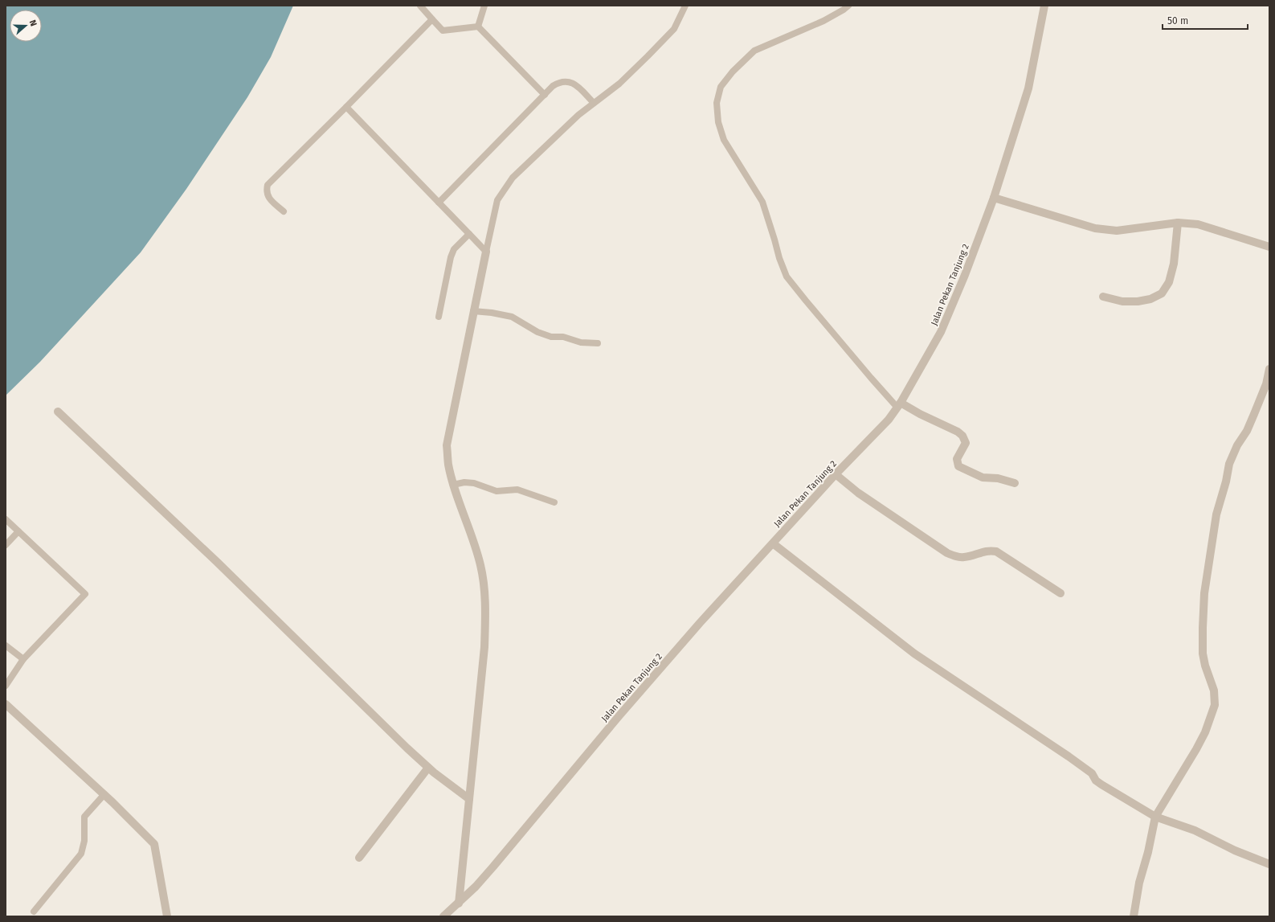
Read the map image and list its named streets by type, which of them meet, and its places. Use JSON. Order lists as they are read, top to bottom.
{
  "streets": {
    "street": ["Jalan Pekan Tanjung 2"]
  },
  "scale_bar": "50 m",
  "north": "right"
}
